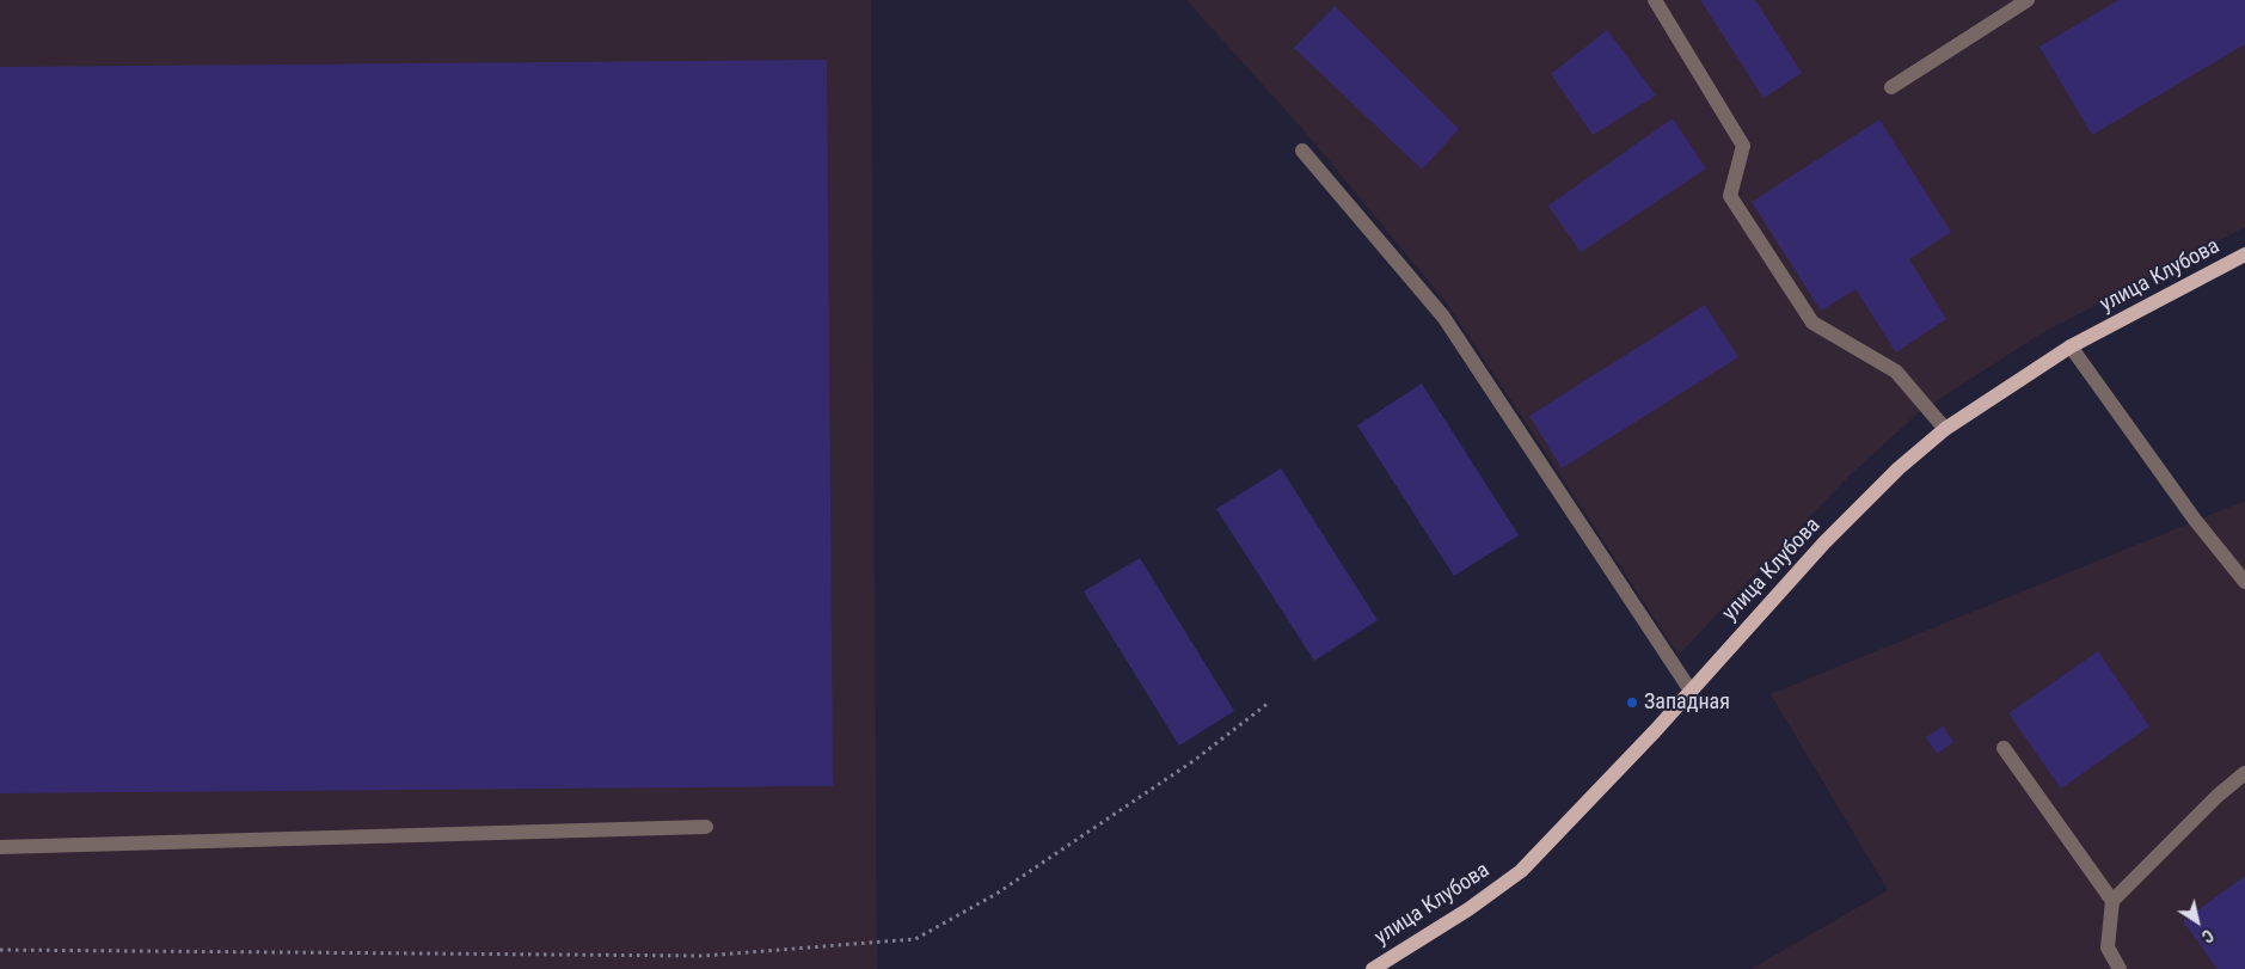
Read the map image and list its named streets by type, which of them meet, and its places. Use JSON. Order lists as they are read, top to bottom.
{
  "streets": {
    "main road": ["улица Клубова"]
  },
  "places": ["Западная"],
  "north": "bottom right"
}
